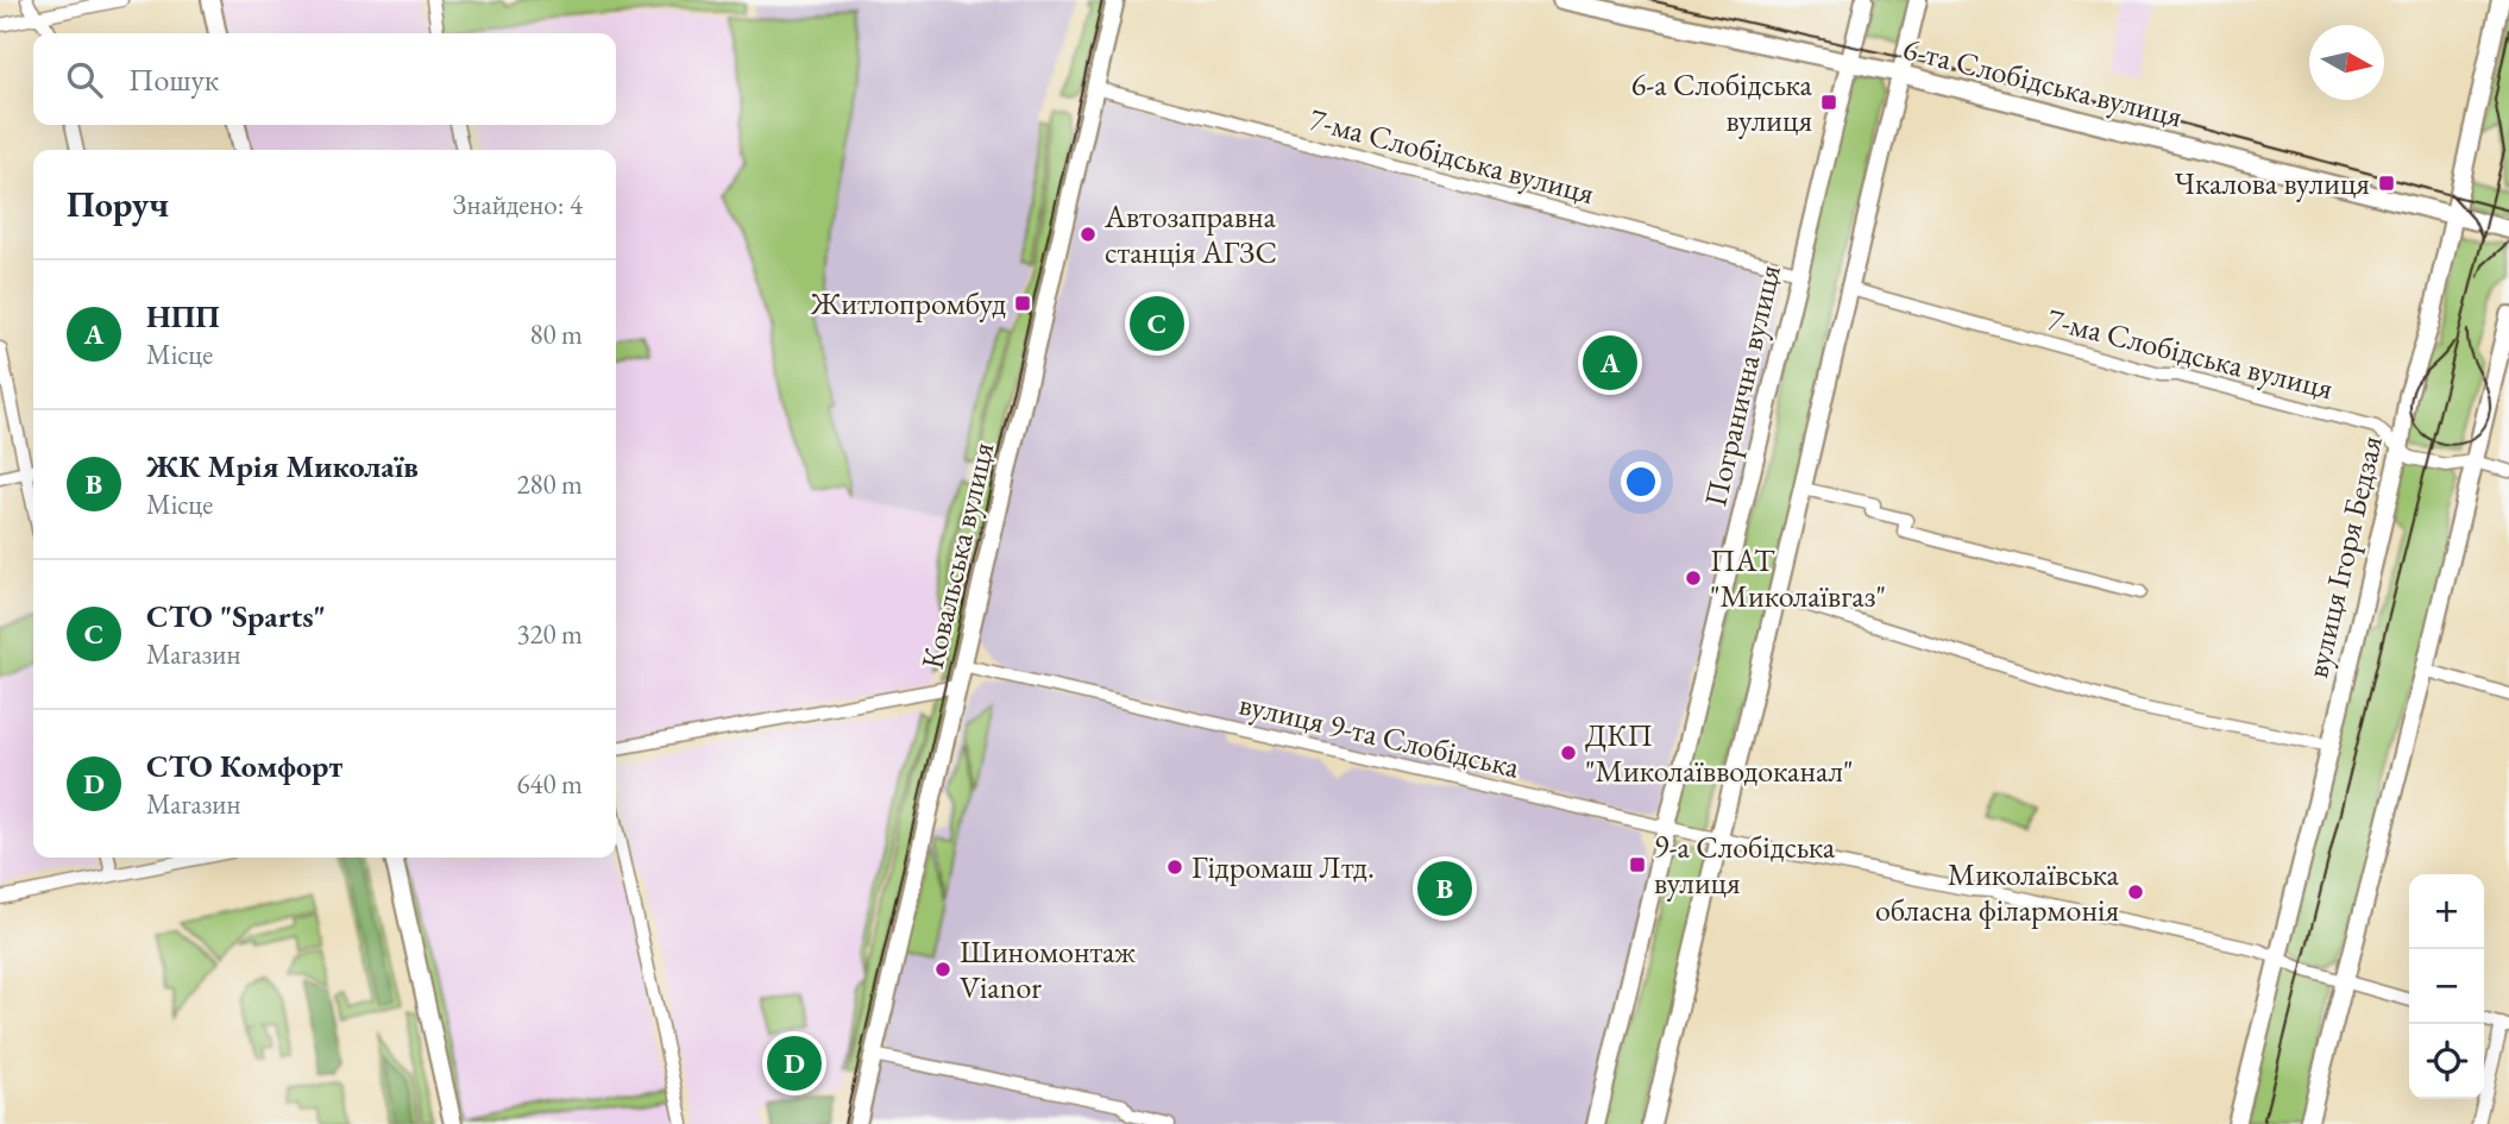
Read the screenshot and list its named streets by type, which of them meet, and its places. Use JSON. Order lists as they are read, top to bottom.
{
  "streets": {
    "street": [
      "6-та Слобідська вулиця",
      "7-ма Слобідська вулиця",
      "Погранична вулиця",
      "Ковальська вулиця",
      "вулиця Ігоря Бедзая",
      "вулиця 9-та Слобідська"
    ]
  },
  "crossings": [
    ["6-та Слобідська вулиця", "Погранична вулиця"],
    ["6-та Слобідська вулиця", "вулиця Ігоря Бедзая"],
    ["7-ма Слобідська вулиця", "Погранична вулиця"],
    ["7-ма Слобідська вулиця", "Ковальська вулиця"],
    ["7-ма Слобідська вулиця", "вулиця Ігоря Бедзая"],
    ["Погранична вулиця", "вулиця 9-та Слобідська"],
    ["Ковальська вулиця", "вулиця 9-та Слобідська"],
    ["вулиця Ігоря Бедзая", "вулиця 9-та Слобідська"]
  ],
  "places": {
    "transit": [
      "6-а Слобідська вулиця",
      "Чкалова вулиця",
      "Житлопромбуд",
      "9-а Слобідська вулиця"
    ],
    "other": [
      "Автозаправна станція АГЗС",
      "ПАТ \"Миколаївгаз\"",
      "ДКП \"Миколаївводоканал\"",
      "Гідромаш Лтд.",
      "Миколаївська обласна філармонія",
      "Шиномонтаж Vianor"
    ]
  },
  "north": "right",
  "page": {
    "search": "Пошук",
    "heading": ["Поруч", "Знайдено: 4"],
    "list": [
      {
        "mark": "A",
        "name": "НПП",
        "note": "Місце",
        "value": "80 m"
      },
      {
        "mark": "B",
        "name": "ЖК Мрія Миколаїв",
        "note": "Місце",
        "value": "280 m"
      },
      {
        "mark": "C",
        "name": "СТО \"Sparts\"",
        "note": "Магазин",
        "value": "320 m"
      },
      {
        "mark": "D",
        "name": "СТО Комфорт",
        "note": "Магазин",
        "value": "640 m"
      }
    ],
    "pins": [
      "C",
      "A",
      "B",
      "D"
    ],
    "map_buttons": ["+", "−"]
  }
}
